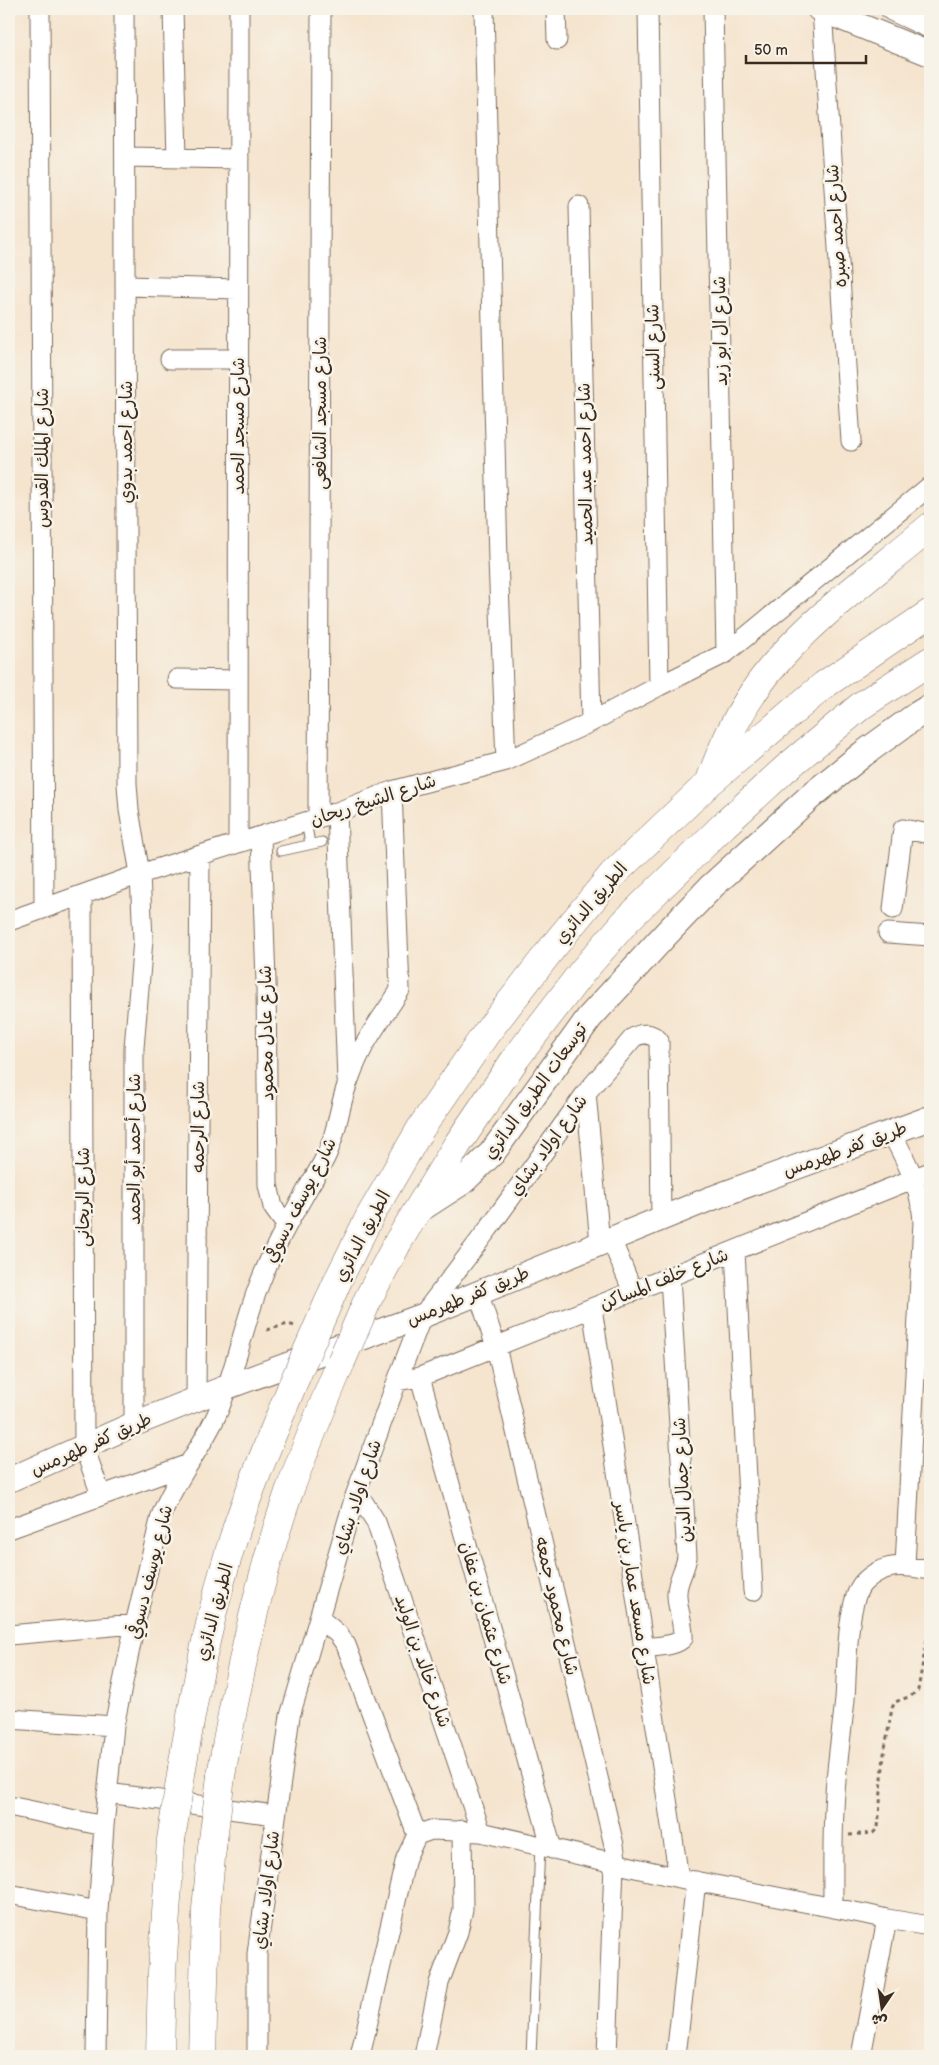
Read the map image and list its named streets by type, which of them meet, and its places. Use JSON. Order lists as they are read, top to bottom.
{
  "streets": {
    "highway": ["الطريق الدائري"],
    "main road": ["توسعات الطريق الدائري"],
    "street": [
      "شارع احمد صبره",
      "شارع ال ابو زيد",
      "شارع السنى",
      "شارع مسجد الشافعى",
      "شارع مسجد الحمد",
      "شارع احمد بدوي",
      "شارع الملك القدوس",
      "شارع احمد عبد الحميد",
      "شارع الشيخ ريحان",
      "شارع عادل محمود",
      "شارع الرحمه",
      "شارع اولاد بشاي",
      "شارع أحمد أبو الحمد",
      "طريق كفر طهرمس",
      "شارع الريحانى",
      "شارع يوسف دسوقي",
      "شارع خلف المساكن",
      "شارع جمال الدين",
      "شارع مسعد عمار بن ياسر",
      "شارع محمود جمعه",
      "شارع عثمان بن عفان",
      "شارع خالد بن الوليد"
    ]
  },
  "crossings": [
    ["شارع ال ابو زيد", "شارع الشيخ ريحان"],
    ["شارع السنى", "شارع الشيخ ريحان"],
    ["شارع مسجد الشافعى", "شارع الشيخ ريحان"],
    ["شارع مسجد الحمد", "شارع الشيخ ريحان"],
    ["شارع احمد بدوي", "شارع الشيخ ريحان"],
    ["شارع احمد بدوي", "شارع أحمد أبو الحمد"],
    ["شارع الملك القدوس", "شارع الشيخ ريحان"],
    ["شارع احمد عبد الحميد", "شارع الشيخ ريحان"],
    ["شارع الشيخ ريحان", "شارع عادل محمود"],
    ["شارع الشيخ ريحان", "شارع الرحمه"],
    ["شارع الشيخ ريحان", "شارع أحمد أبو الحمد"],
    ["شارع الشيخ ريحان", "شارع الريحانى"],
    ["شارع الشيخ ريحان", "شارع يوسف دسوقي"],
    ["الطريق الدائري", "توسعات الطريق الدائري"],
    ["شارع عادل محمود", "شارع يوسف دسوقي"],
    ["شارع الرحمه", "طريق كفر طهرمس"],
    ["شارع اولاد بشاي", "طريق كفر طهرمس"],
    ["شارع اولاد بشاي", "شارع خلف المساكن"],
    ["شارع اولاد بشاي", "شارع خالد بن الوليد"],
    ["شارع أحمد أبو الحمد", "طريق كفر طهرمس"],
    ["طريق كفر طهرمس", "شارع الريحانى"],
    ["طريق كفر طهرمس", "شارع يوسف دسوقي"],
    ["طريق كفر طهرمس", "شارع محمود جمعه"],
    ["شارع خلف المساكن", "شارع جمال الدين"],
    ["شارع خلف المساكن", "شارع مسعد عمار بن ياسر"],
    ["شارع خلف المساكن", "شارع محمود جمعه"],
    ["شارع خلف المساكن", "شارع عثمان بن عفان"],
    ["شارع جمال الدين", "شارع مسعد عمار بن ياسر"]
  ],
  "scale_bar": "50 m",
  "north": "bottom"
}
